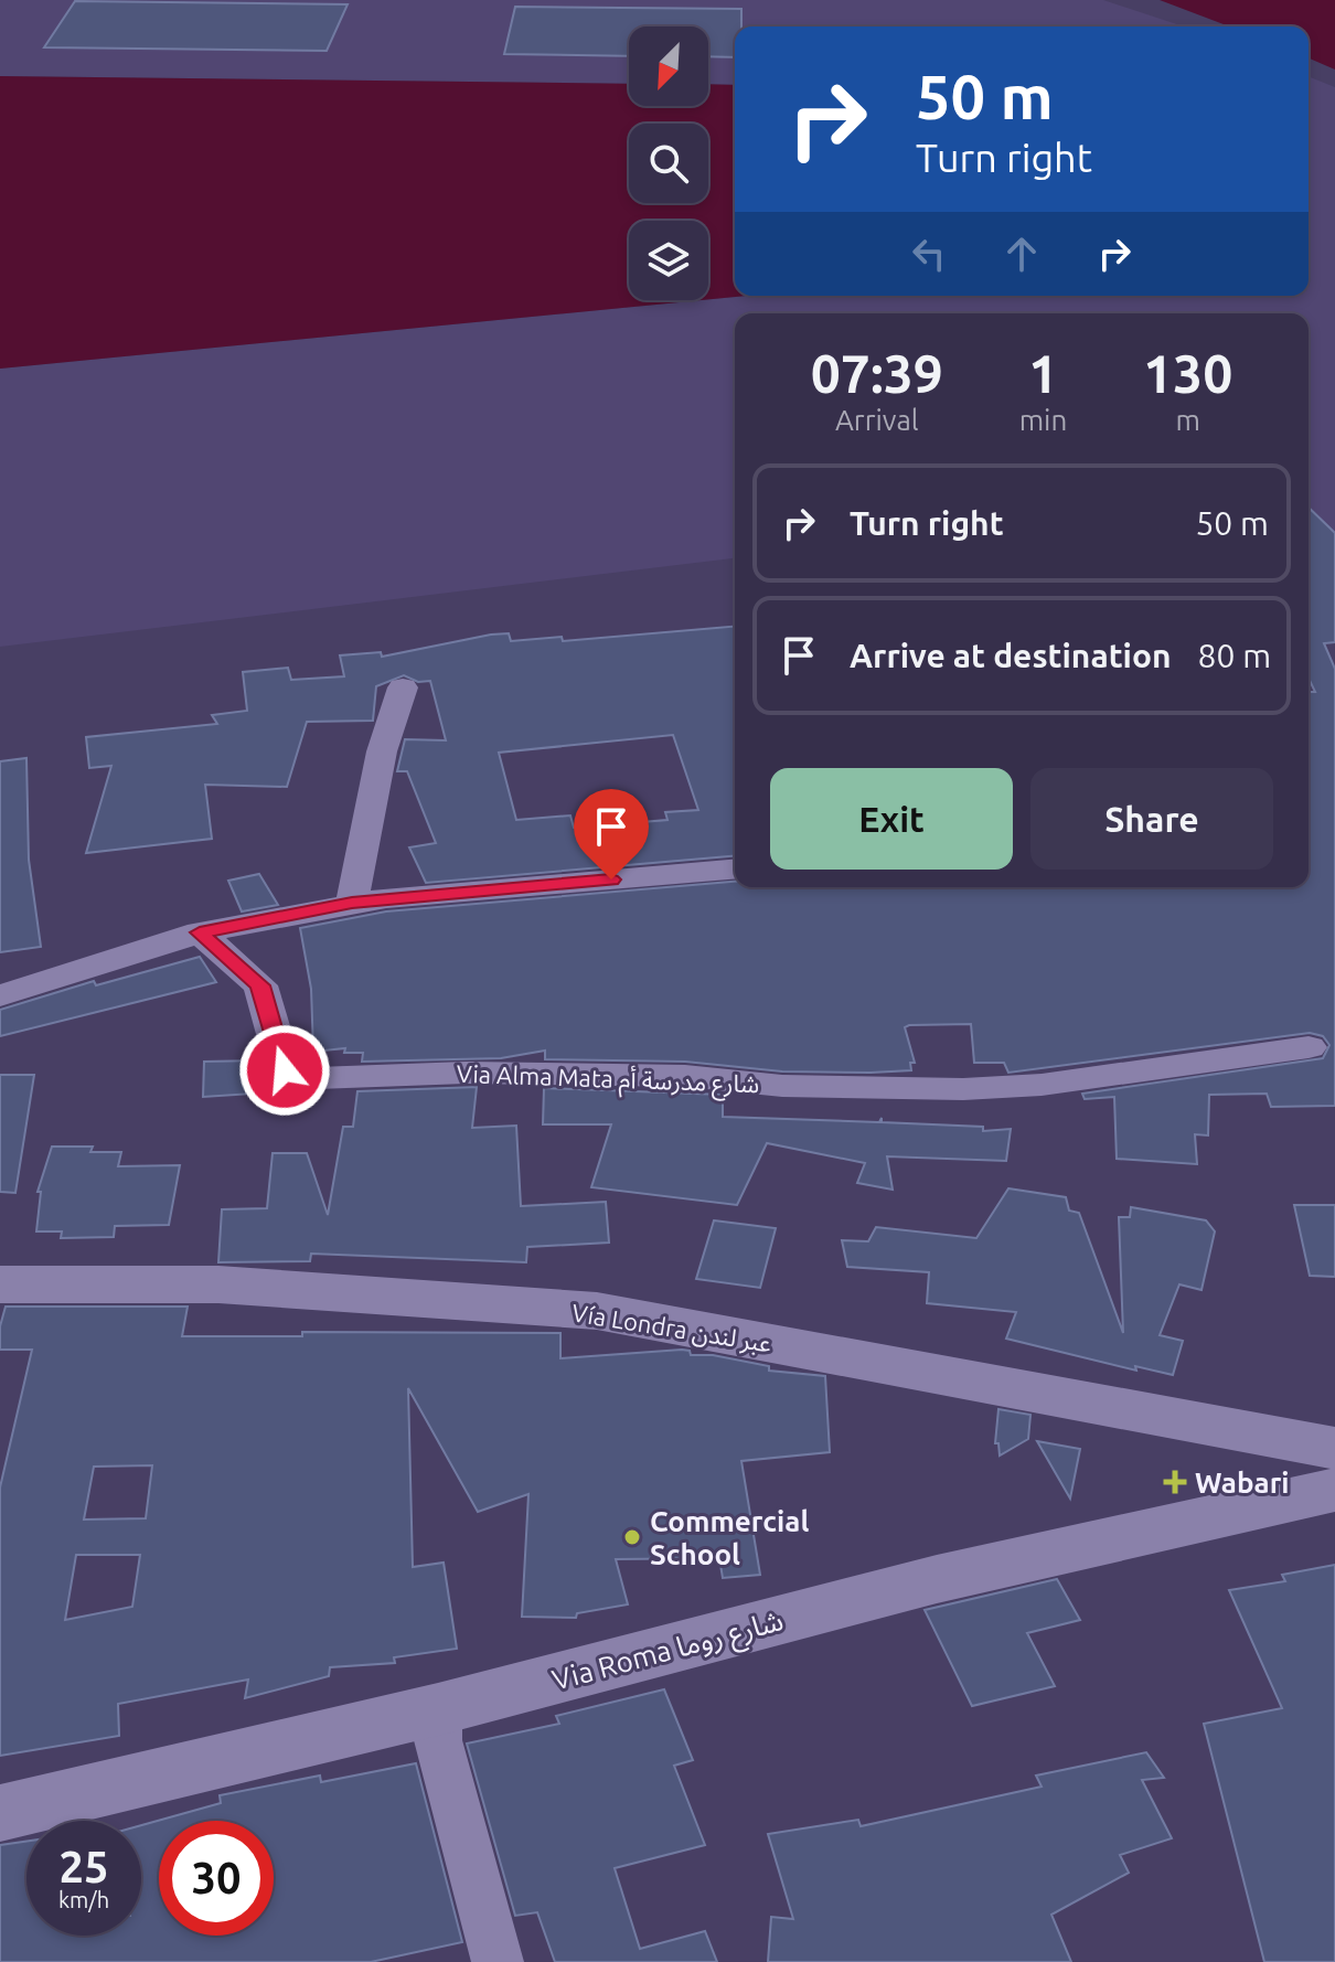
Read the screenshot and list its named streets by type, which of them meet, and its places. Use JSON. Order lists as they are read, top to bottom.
{
  "streets": {
    "main road": ["Vía Londra عبر لندن", "Via Roma شارع روما"],
    "street": ["Via Alma Mata شارع مدرسة أم"]
  },
  "places": {
    "health": ["Wabari"],
    "other": ["Commercial School"]
  },
  "north": "bottom left",
  "page": {
    "turn": ["50 m", "Turn right"],
    "eta": [
      "07:39",
      "Arrival",
      "1",
      "min",
      "130",
      "m"
    ],
    "list": [
      {
        "name": "Turn right",
        "value": "50 m"
      },
      {
        "name": "Arrive at destination",
        "value": "80 m"
      }
    ],
    "buttons": ["Exit", "Share"],
    "speed": "25 km/h",
    "limit": "30"
  }
}
